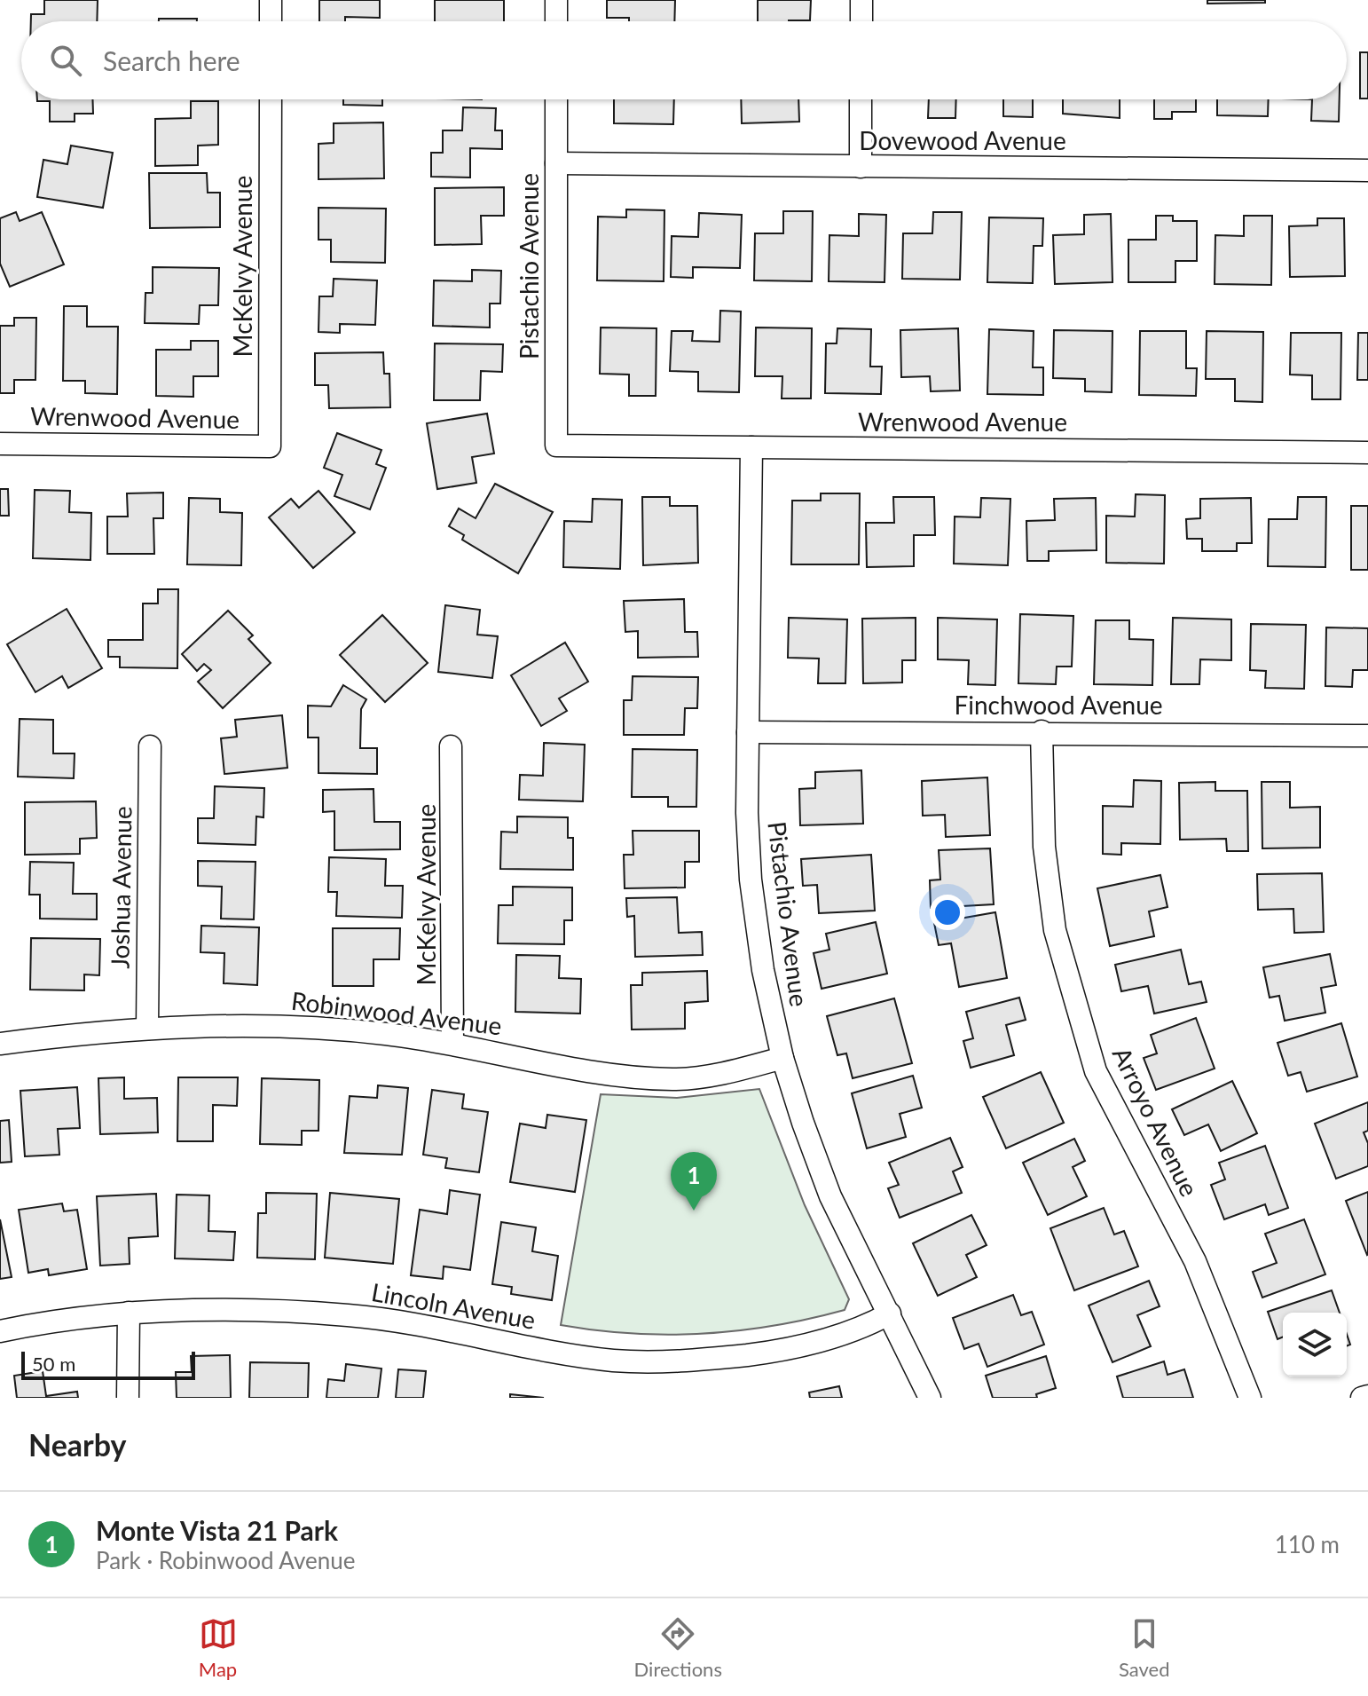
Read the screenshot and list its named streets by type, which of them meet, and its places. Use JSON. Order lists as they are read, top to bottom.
{
  "streets": {
    "street": [
      "Dovewood Avenue",
      "McKelvy Avenue",
      "Pistachio Avenue",
      "Wrenwood Avenue",
      "Finchwood Avenue",
      "Joshua Avenue",
      "Robinwood Avenue",
      "Arroyo Avenue",
      "Lincoln Avenue"
    ]
  },
  "crossings": [
    ["Dovewood Avenue", "Pistachio Avenue"],
    ["McKelvy Avenue", "Wrenwood Avenue"],
    ["McKelvy Avenue", "Robinwood Avenue"],
    ["Pistachio Avenue", "Wrenwood Avenue"],
    ["Pistachio Avenue", "Finchwood Avenue"],
    ["Pistachio Avenue", "Robinwood Avenue"],
    ["Pistachio Avenue", "Lincoln Avenue"],
    ["Finchwood Avenue", "Arroyo Avenue"],
    ["Joshua Avenue", "Robinwood Avenue"]
  ],
  "scale_bar": "50 m",
  "page": {
    "search": "Search here",
    "pins": "1",
    "scale": "50 m",
    "heading": "Nearby",
    "list": [
      {
        "mark": "1",
        "name": "Monte Vista 21 Park",
        "note": "Park · Robinwood Avenue",
        "value": "110 m"
      }
    ],
    "nav": ["Map", "Directions", "Saved"]
  }
}
